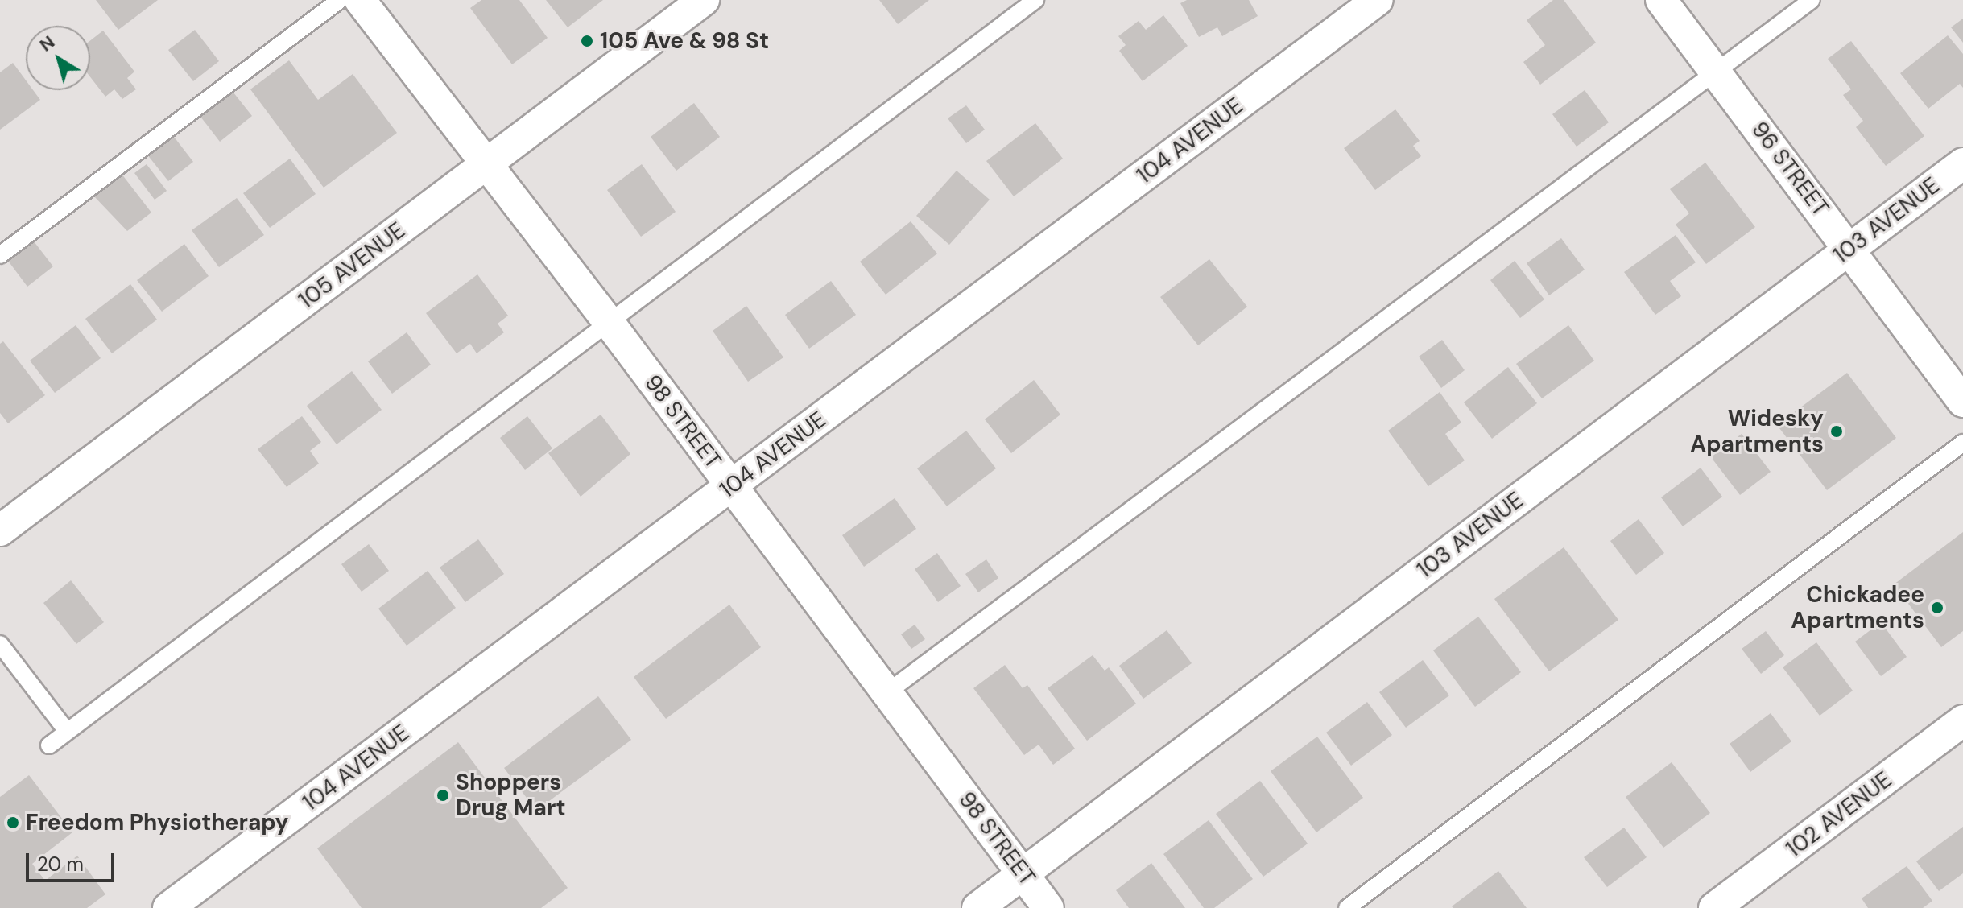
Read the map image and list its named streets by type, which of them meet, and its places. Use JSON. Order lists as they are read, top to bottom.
{
  "streets": {
    "street": [
      "104 AVENUE",
      "96 STREET",
      "103 AVENUE",
      "105 AVENUE",
      "98 STREET",
      "102 AVENUE"
    ]
  },
  "crossings": [
    ["104 AVENUE", "98 STREET"],
    ["96 STREET", "103 AVENUE"],
    ["103 AVENUE", "98 STREET"],
    ["105 AVENUE", "98 STREET"]
  ],
  "places": [
    "105 Ave & 98 St",
    "Widesky Apartments",
    "Chickadee Apartments",
    "Shoppers Drug Mart",
    "Freedom Physiotherapy"
  ],
  "scale_bar": "20 m",
  "north": "top left"
}
